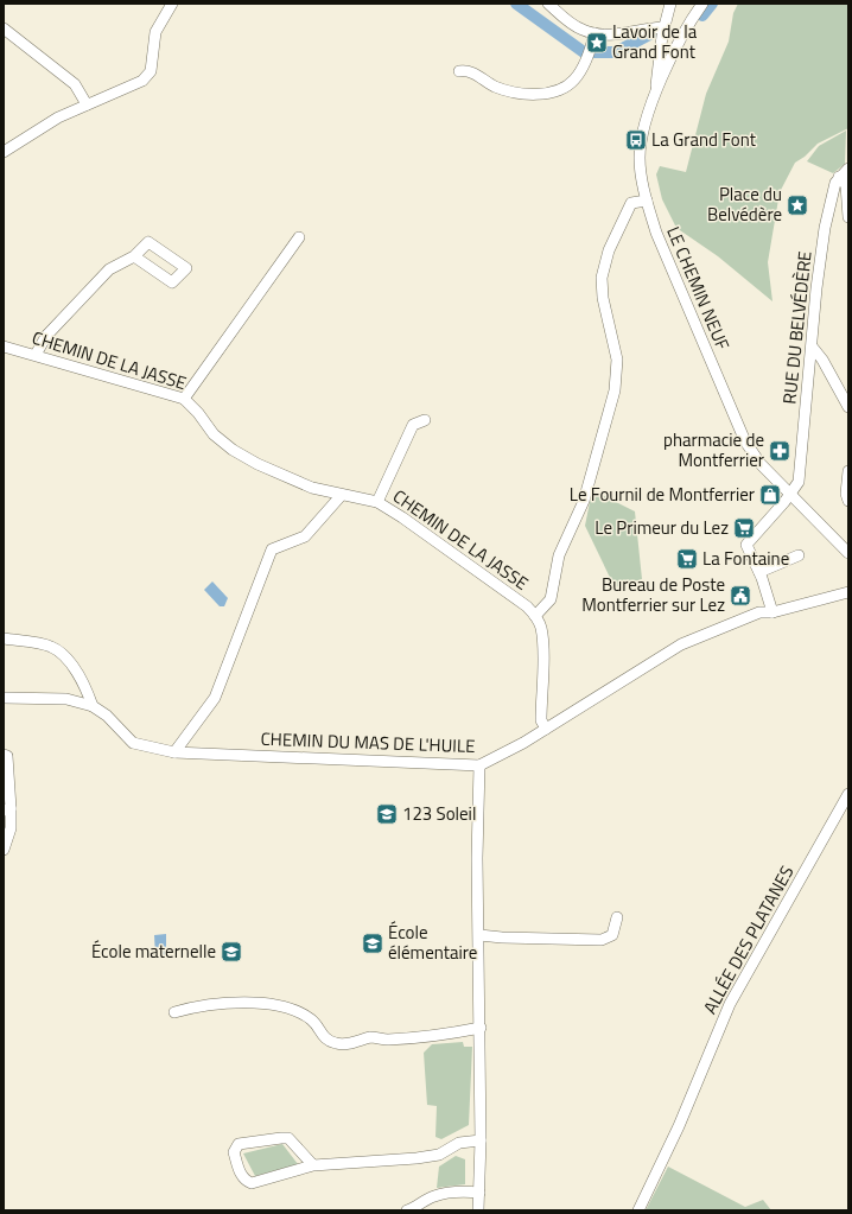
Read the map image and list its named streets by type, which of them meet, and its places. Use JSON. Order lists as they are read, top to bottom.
{
  "streets": {
    "street": [
      "LE CHEMIN NEUF",
      "RUE DU BELVÉDÈRE",
      "CHEMIN DE LA JASSE",
      "CHEMIN DU MAS DE L'HUILE",
      "ALLÉE DES PLATANES"
    ]
  },
  "crossings": [
    ["LE CHEMIN NEUF", "RUE DU BELVÉDÈRE"]
  ],
  "places": {
    "place": ["Lavoir de la Grand Font", "Place du Belvédère"],
    "bus stop": ["La Grand Font"],
    "pharmacy": ["pharmacie de Montferrier"],
    "shop": ["Le Fournil de Montferrier"],
    "supermarket": ["Le Primeur du Lez", "La Fontaine"],
    "public building": ["Bureau de Poste Montferrier sur Lez"],
    "school or university": ["123 Soleil", "École élémentaire", "École maternelle"]
  }
}
